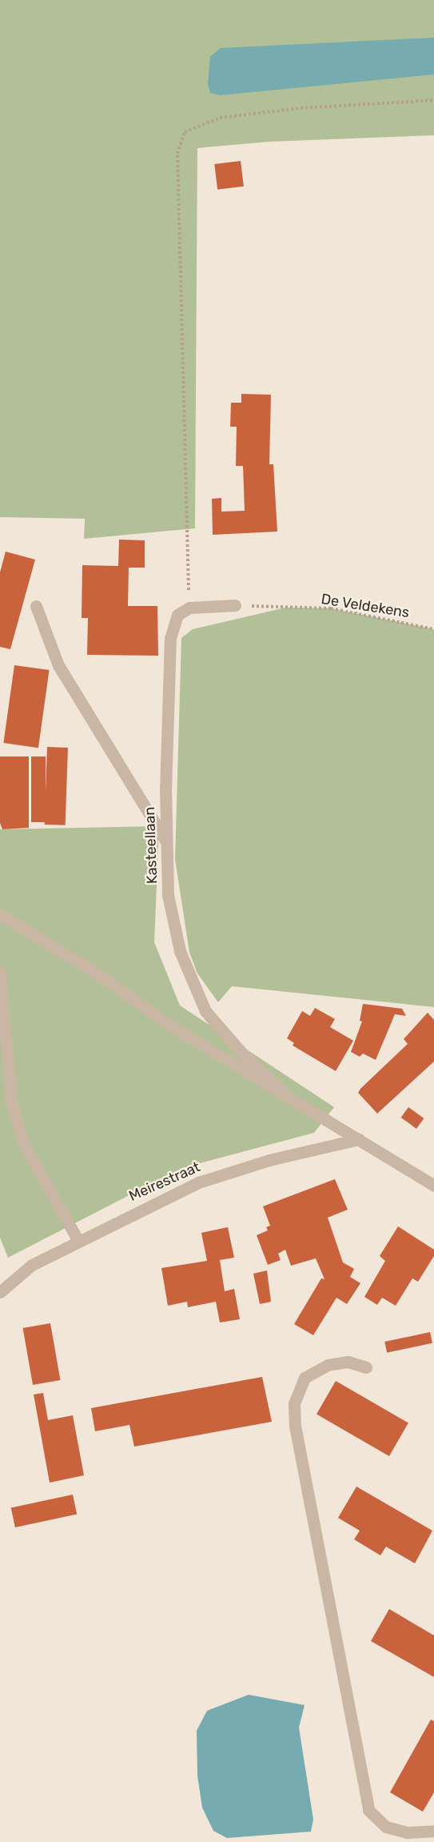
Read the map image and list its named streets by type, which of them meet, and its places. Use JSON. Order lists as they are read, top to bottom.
{
  "streets": {
    "street": ["Kasteellaan", "Meirestraat"],
    "path": ["De Veldekens"]
  },
  "crossings": [
    ["Kasteellaan", "Meirestraat"]
  ]
}
